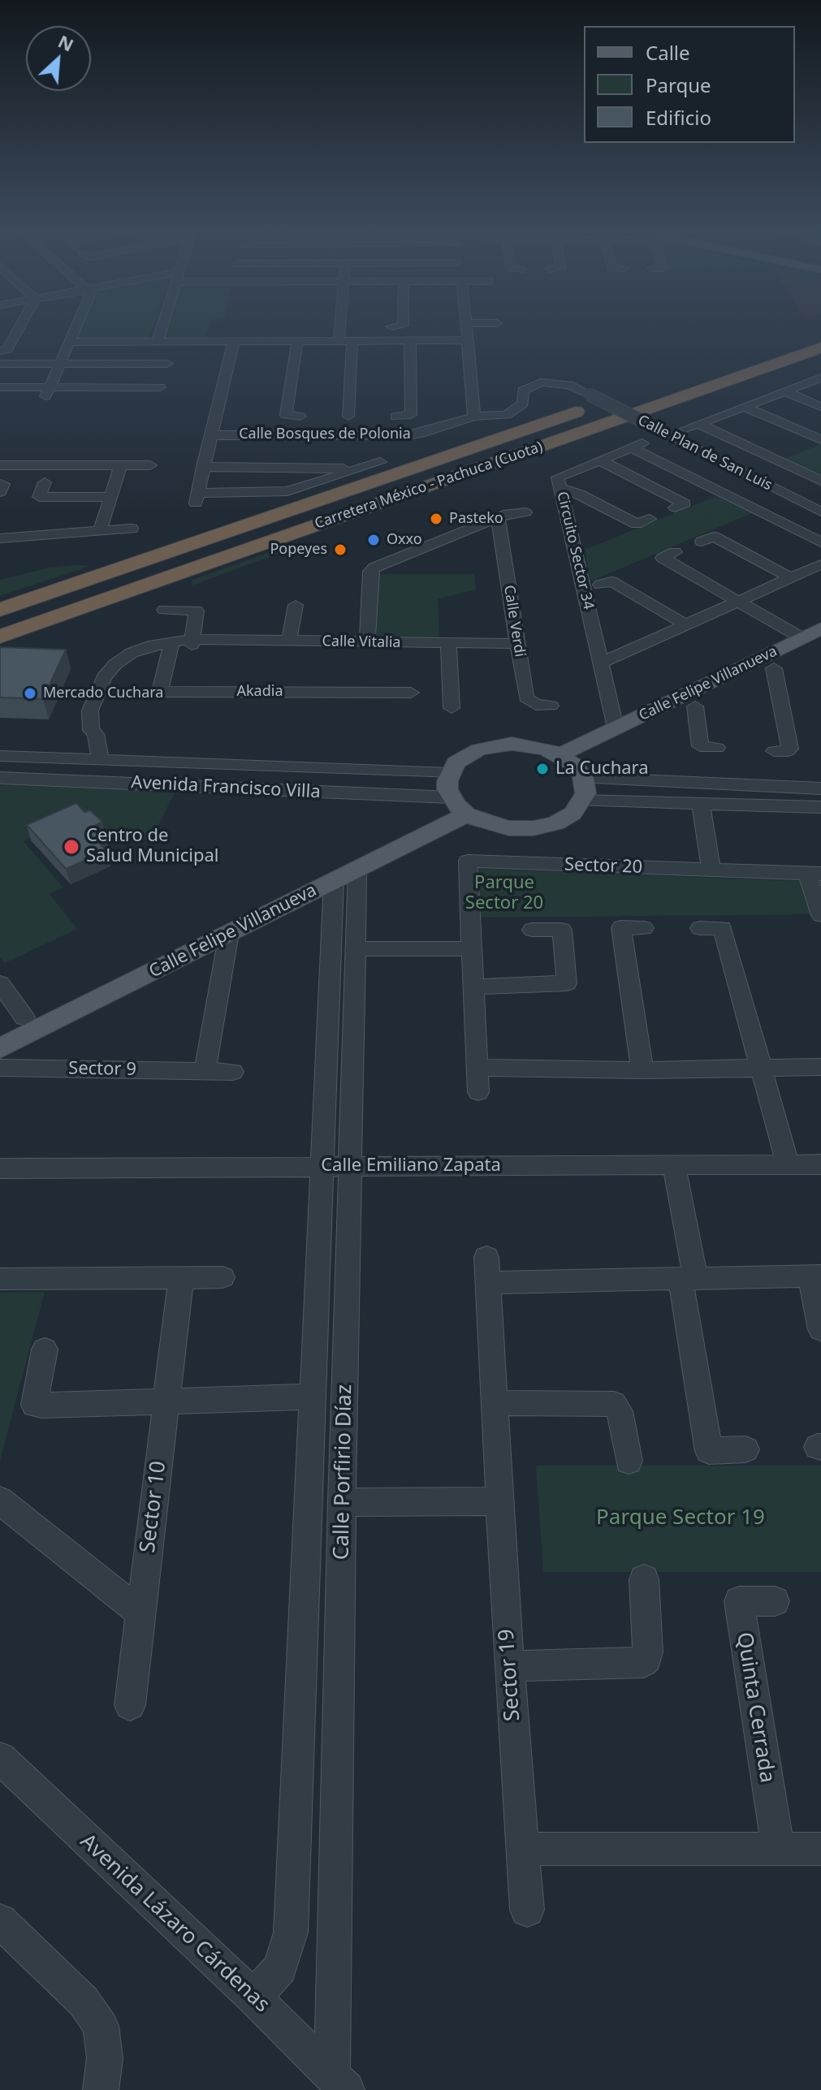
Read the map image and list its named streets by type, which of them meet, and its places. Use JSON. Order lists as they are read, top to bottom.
{
  "streets": {
    "highway": ["Carretera México - Pachuca (Cuota)"],
    "main road": ["Calle Felipe Villanueva"],
    "street": [
      "Calle Bosques de Polonia",
      "Calle Plan de San Luis",
      "Circuito Sector 34",
      "Calle Verdi",
      "Calle Vitalia",
      "Akadia",
      "Avenida Francisco Villa",
      "Sector 20",
      "Sector 9",
      "Calle Emiliano Zapata",
      "Calle Porfirio Díaz",
      "Sector 10",
      "Sector 19",
      "Quinta Cerrada",
      "Avenida Lázaro Cárdenas"
    ]
  },
  "crossings": [
    ["Calle Bosques de Polonia", "Calle Plan de San Luis"],
    ["Circuito Sector 34", "Calle Felipe Villanueva"],
    ["Calle Verdi", "Calle Vitalia"],
    ["Calle Vitalia", "Akadia"],
    ["Calle Vitalia", "Avenida Francisco Villa"],
    ["Calle Felipe Villanueva", "Avenida Francisco Villa"],
    ["Calle Felipe Villanueva", "Calle Porfirio Díaz"],
    ["Calle Emiliano Zapata", "Calle Porfirio Díaz"],
    ["Calle Porfirio Díaz", "Avenida Lázaro Cárdenas"]
  ],
  "parks": ["Parque Sector 20", "Parque Sector 19"],
  "places": [
    "Pasteko",
    "Oxxo",
    "Popeyes",
    "Mercado Cuchara",
    "La Cuchara",
    "Centro de Salud Municipal"
  ],
  "legend": ["Calle", "Parque", "Edificio"],
  "north": "top right"
}
